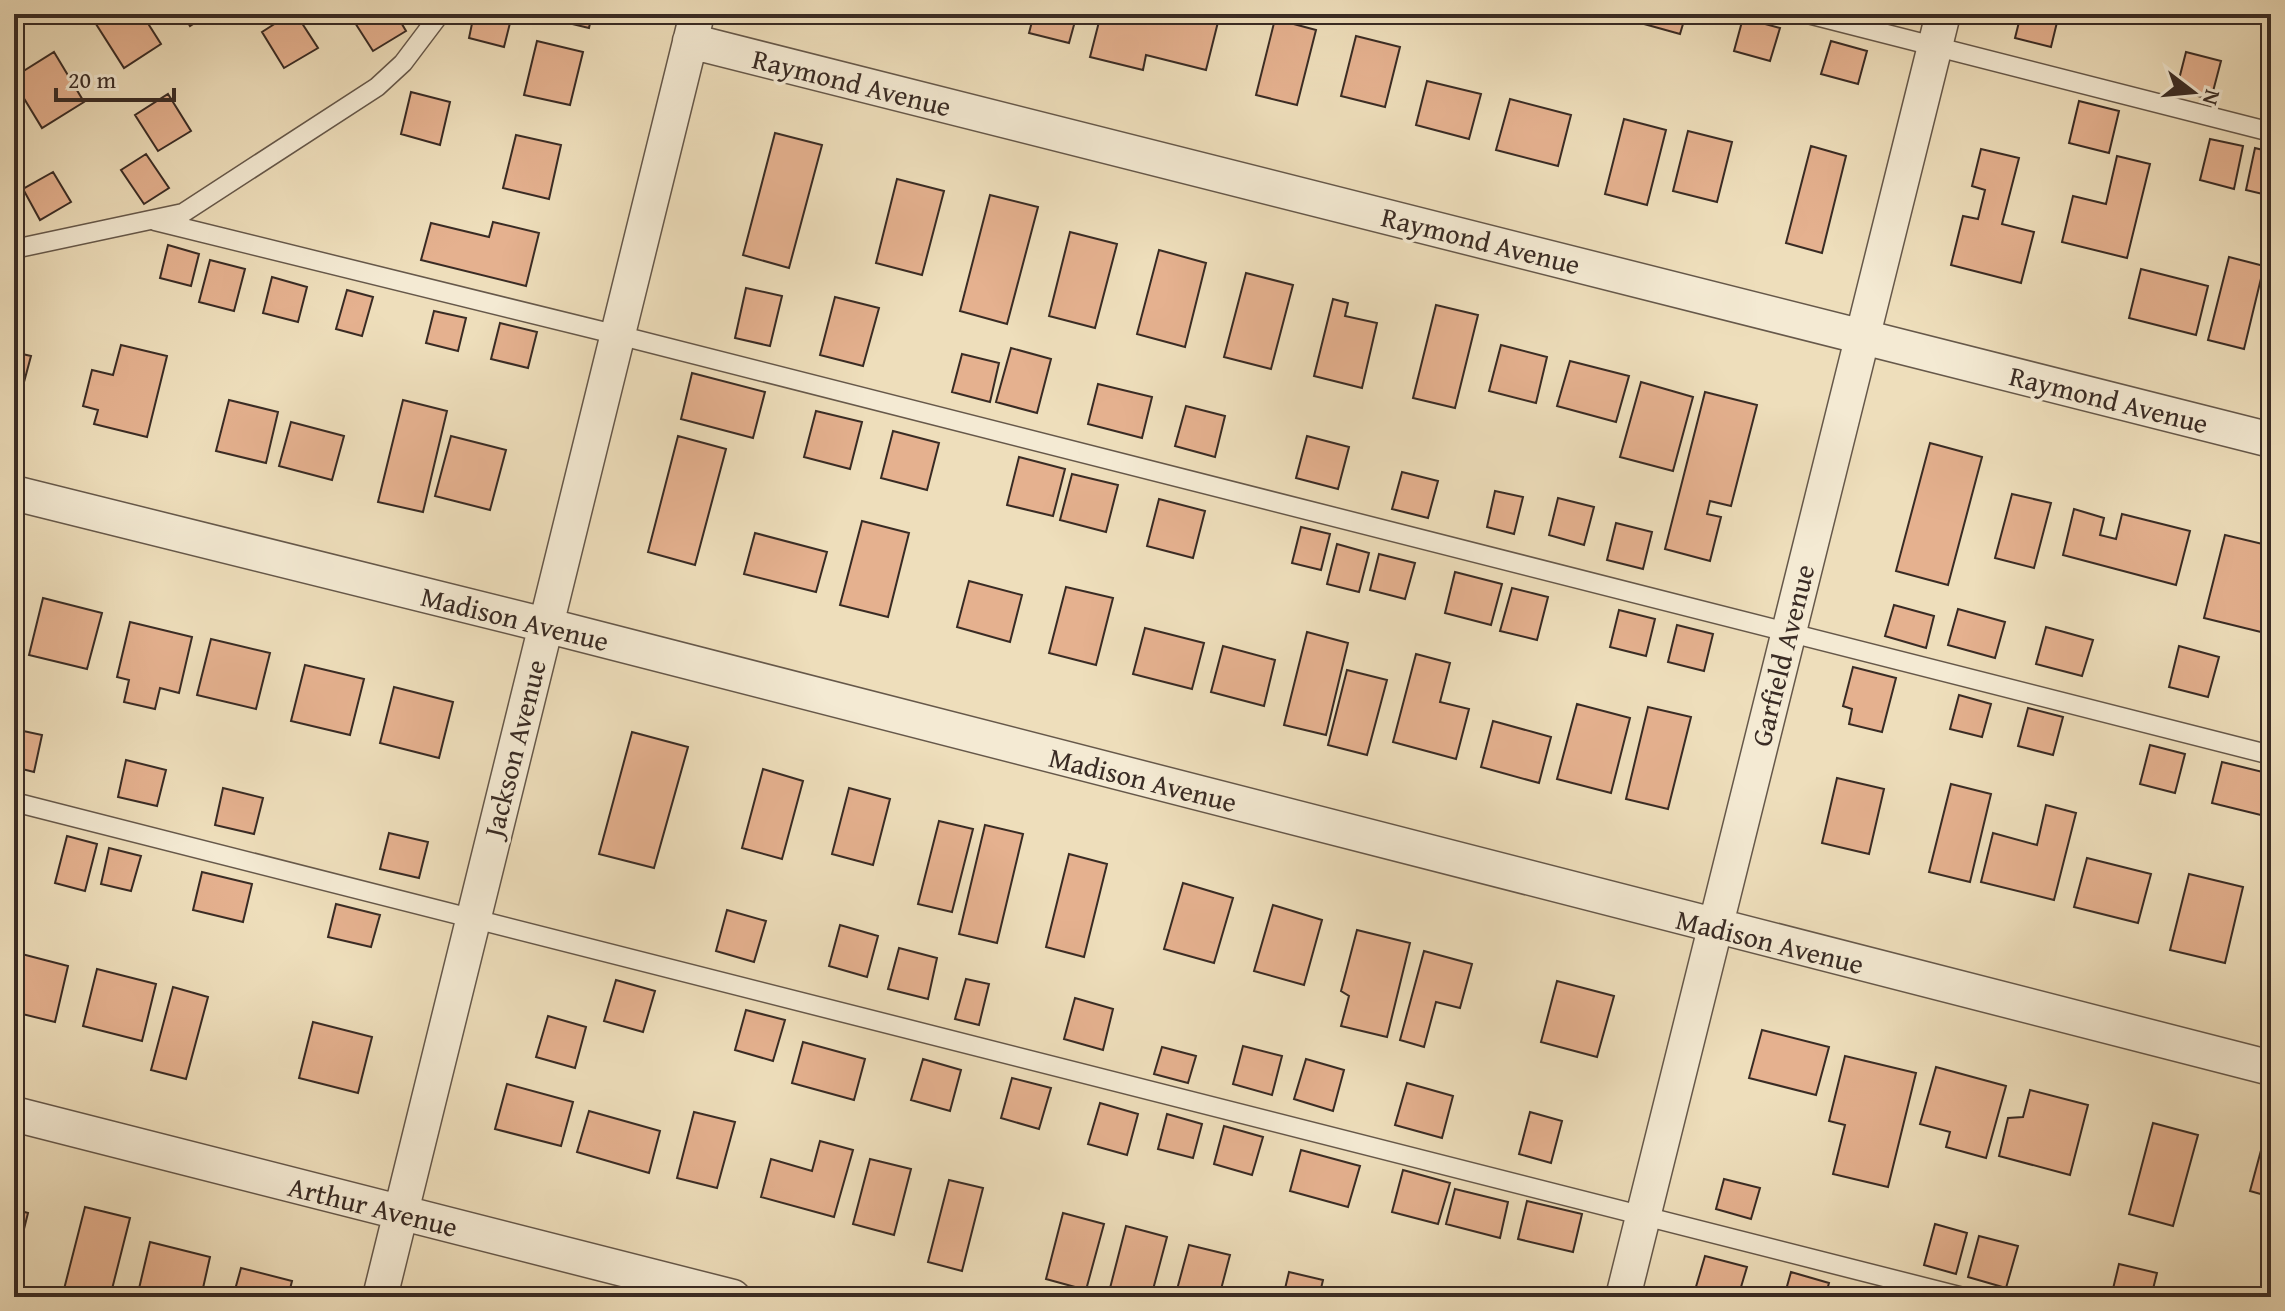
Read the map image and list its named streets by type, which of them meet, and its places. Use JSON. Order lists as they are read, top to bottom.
{
  "streets": {
    "street": [
      "Raymond Avenue",
      "Madison Avenue",
      "Garfield Avenue",
      "Jackson Avenue",
      "Arthur Avenue"
    ]
  },
  "crossings": [
    ["Raymond Avenue", "Garfield Avenue"],
    ["Raymond Avenue", "Jackson Avenue"],
    ["Madison Avenue", "Garfield Avenue"],
    ["Madison Avenue", "Jackson Avenue"],
    ["Jackson Avenue", "Arthur Avenue"]
  ],
  "scale_bar": "20 m",
  "north": "right"
}
